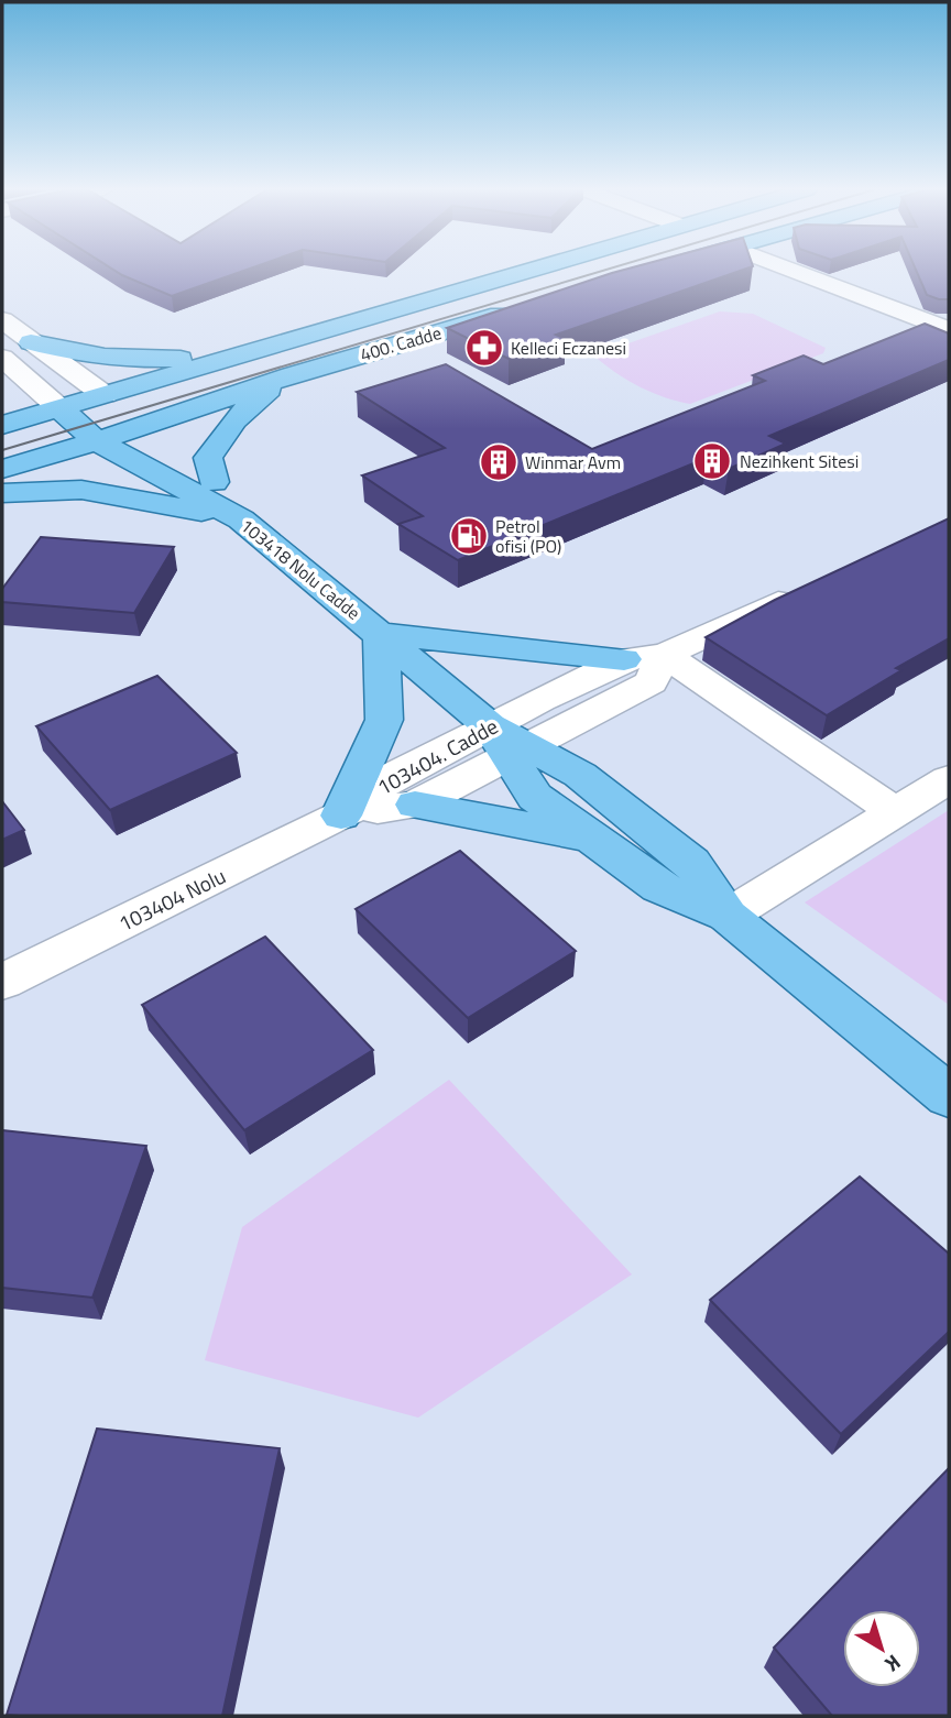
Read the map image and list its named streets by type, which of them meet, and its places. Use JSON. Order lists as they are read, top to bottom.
{
  "streets": {
    "main road": ["400. Cadde", "103418 Nolu Cadde"],
    "street": ["103404. Cadde", "103404 Nolu"]
  },
  "crossings": [
    ["400. Cadde", "103418 Nolu Cadde"],
    ["103418 Nolu Cadde", "103404. Cadde"],
    ["103404. Cadde", "103404 Nolu"]
  ],
  "places": {
    "pharmacy": ["Kelleci Eczanesi"],
    "building": ["Nezihkent Sitesi", "Winmar Avm"],
    "fuel station": ["Petrol ofisi (PO)"]
  },
  "north": "bottom right"
}
